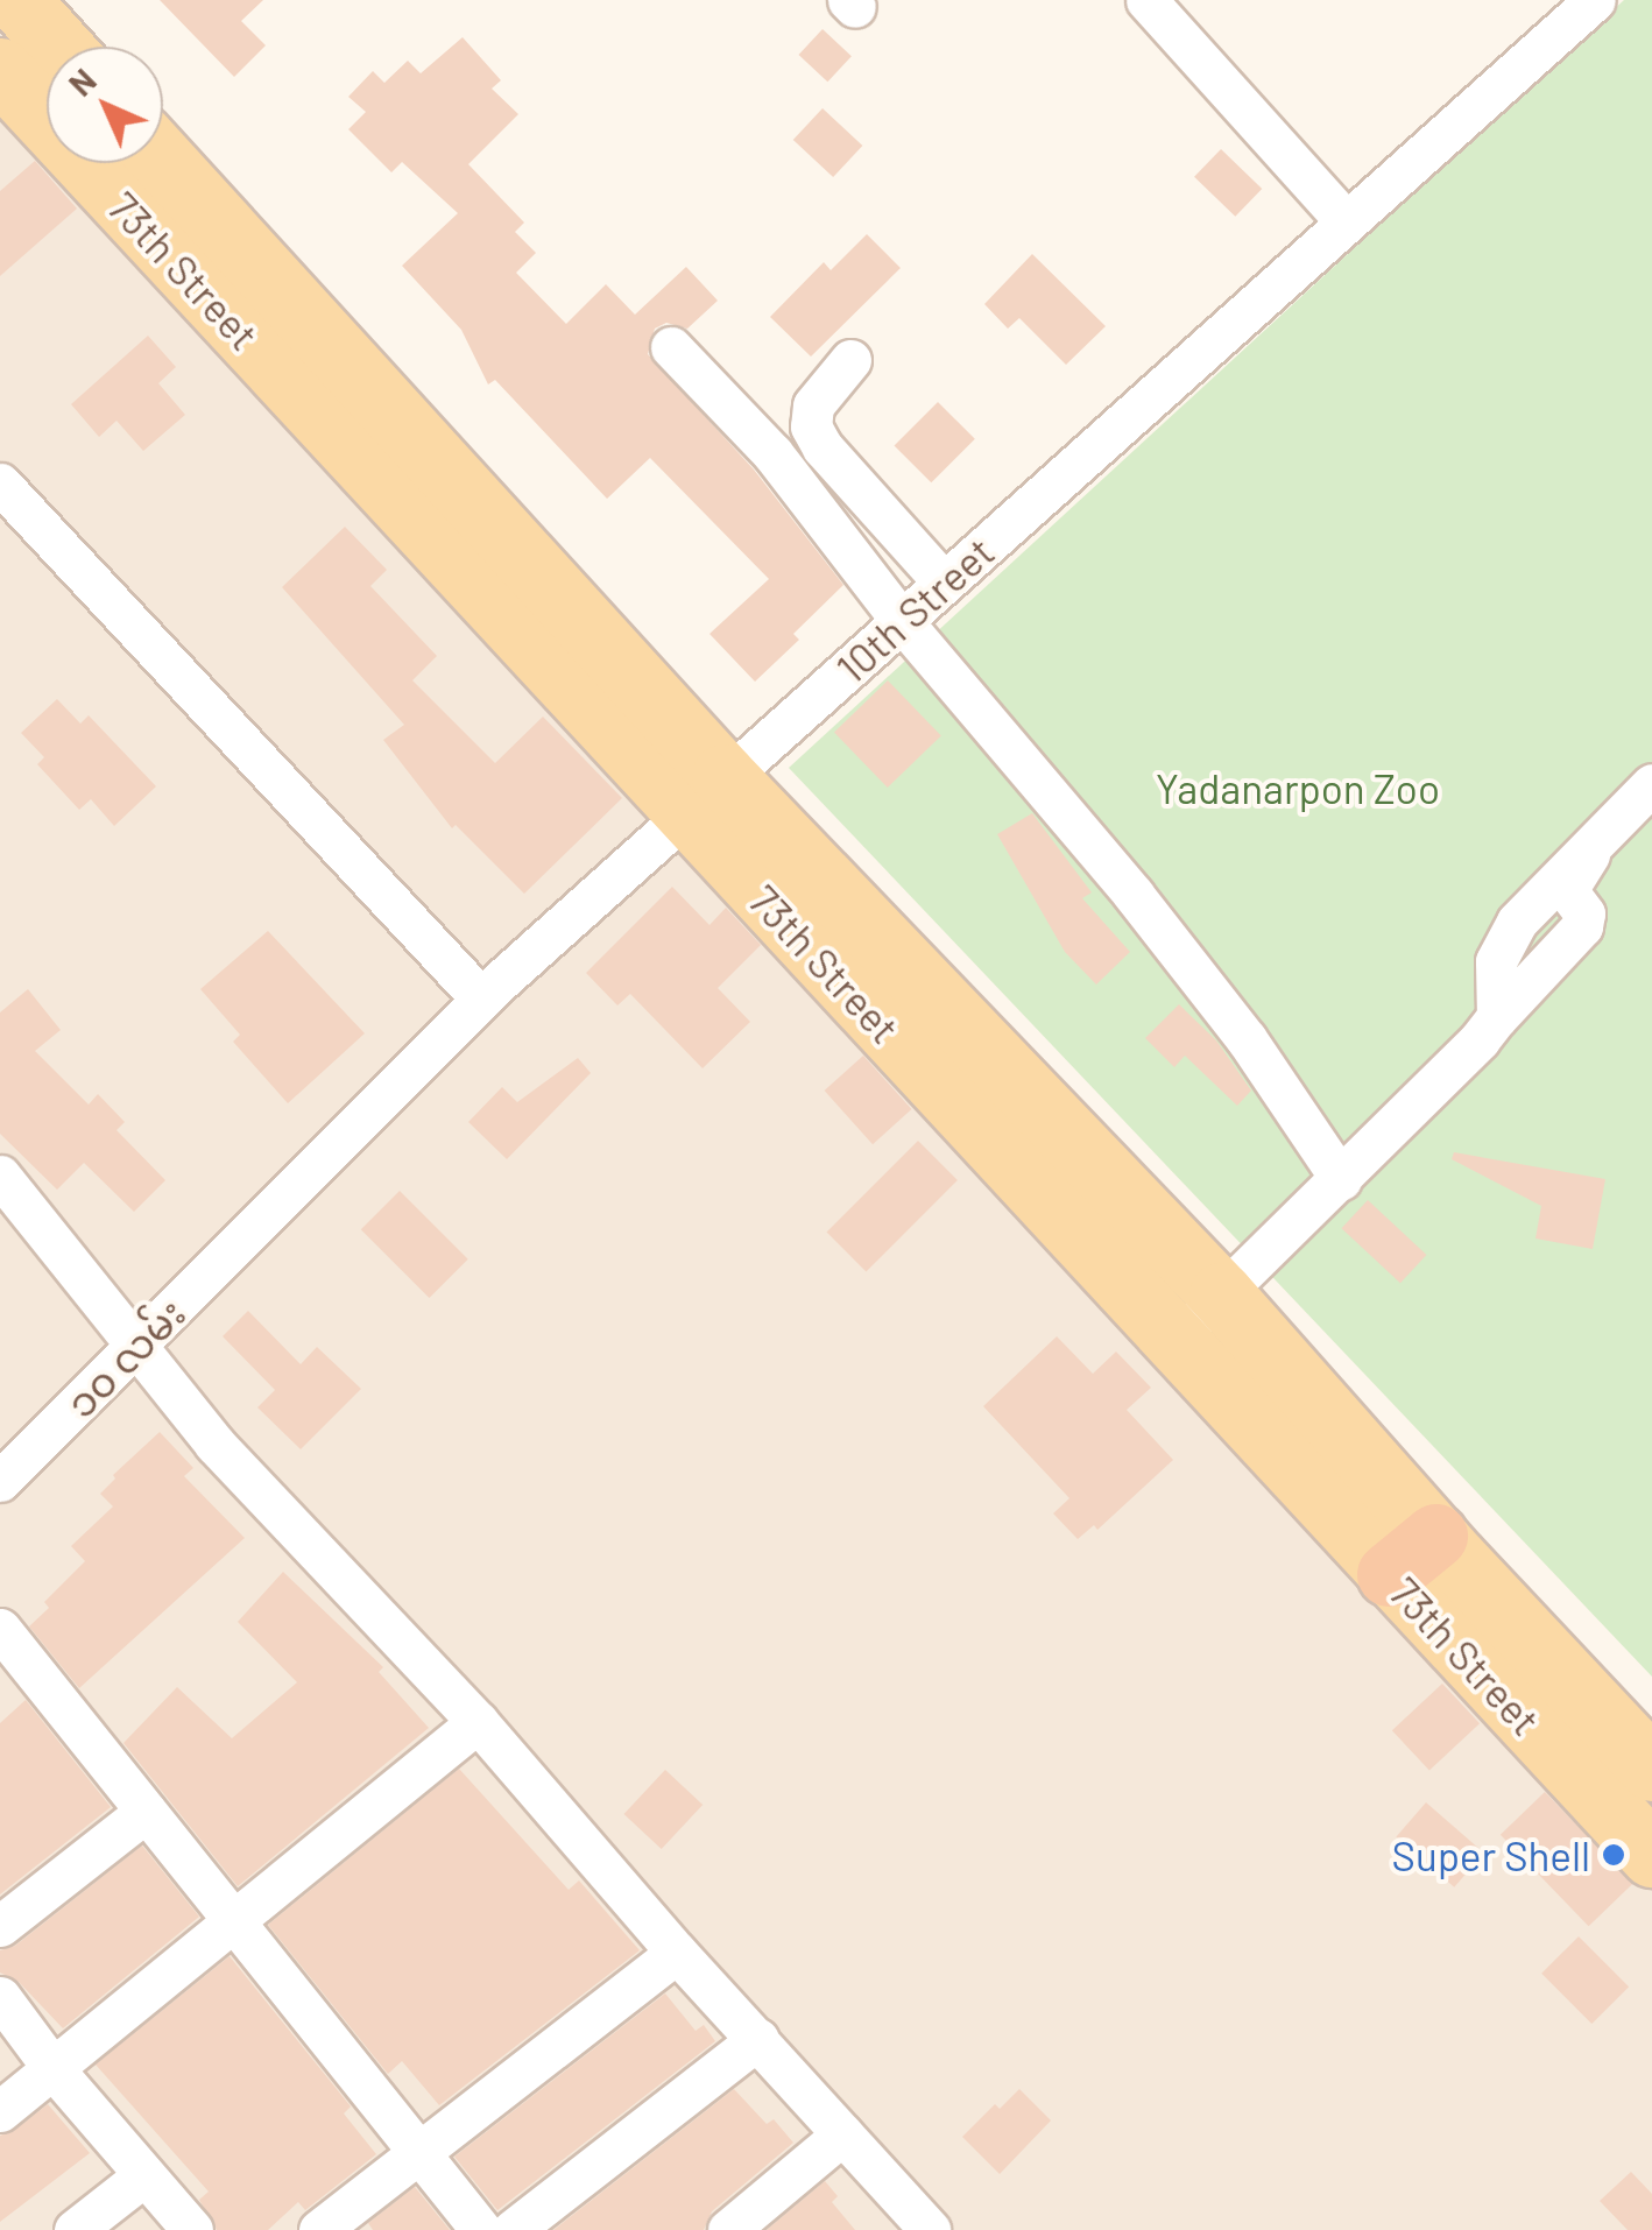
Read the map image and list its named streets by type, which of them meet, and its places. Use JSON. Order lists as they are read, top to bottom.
{
  "streets": {
    "main road": ["73th Street"],
    "street": ["10th Street", "၁၀ လမ်း"]
  },
  "crossings": [
    ["73th Street", "10th Street"],
    ["10th Street", "၁၀ လမ်း"]
  ],
  "parks": ["Yadanarpon Zoo"],
  "places": ["Super Shell"],
  "north": "top left"
}
